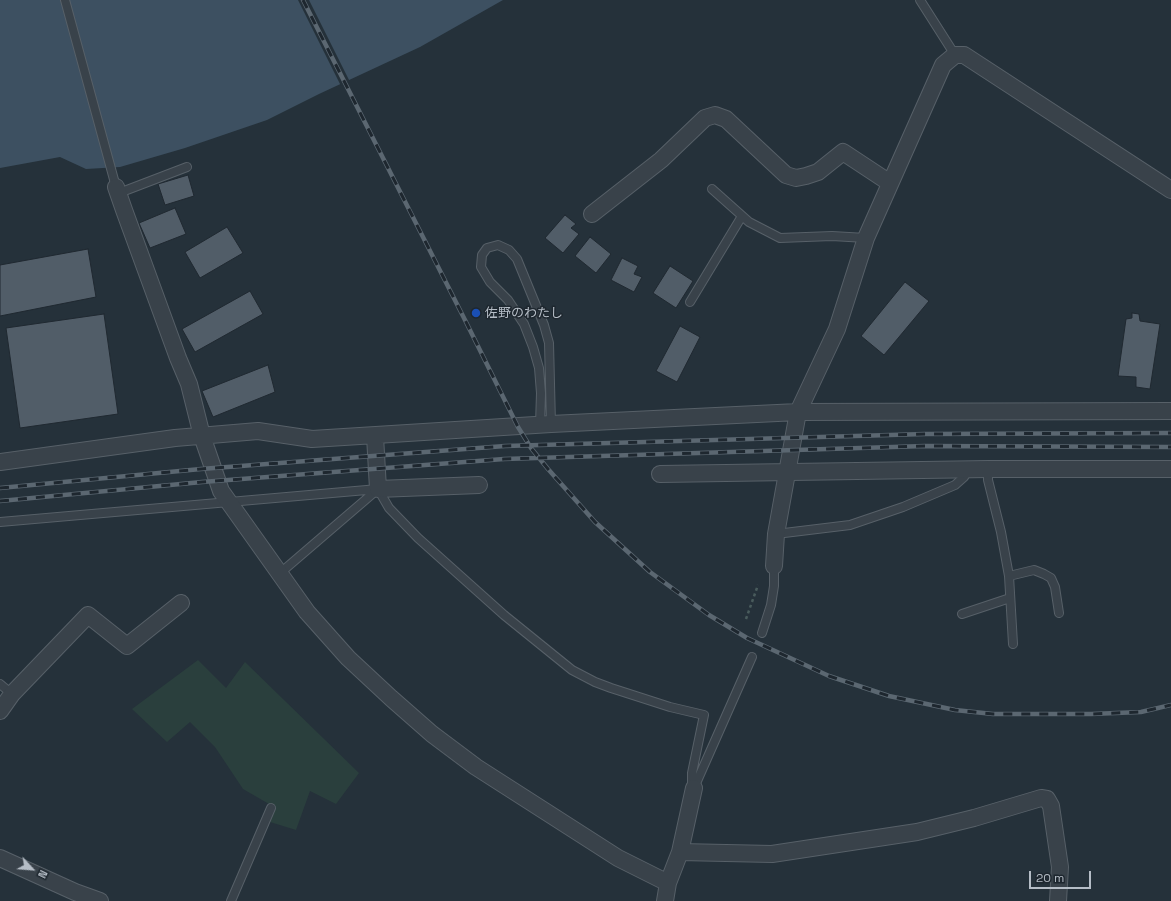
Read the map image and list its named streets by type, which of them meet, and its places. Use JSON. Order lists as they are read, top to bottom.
{
  "places": ["佐野のわたし"],
  "scale_bar": "20 m",
  "north": "bottom right"
}
